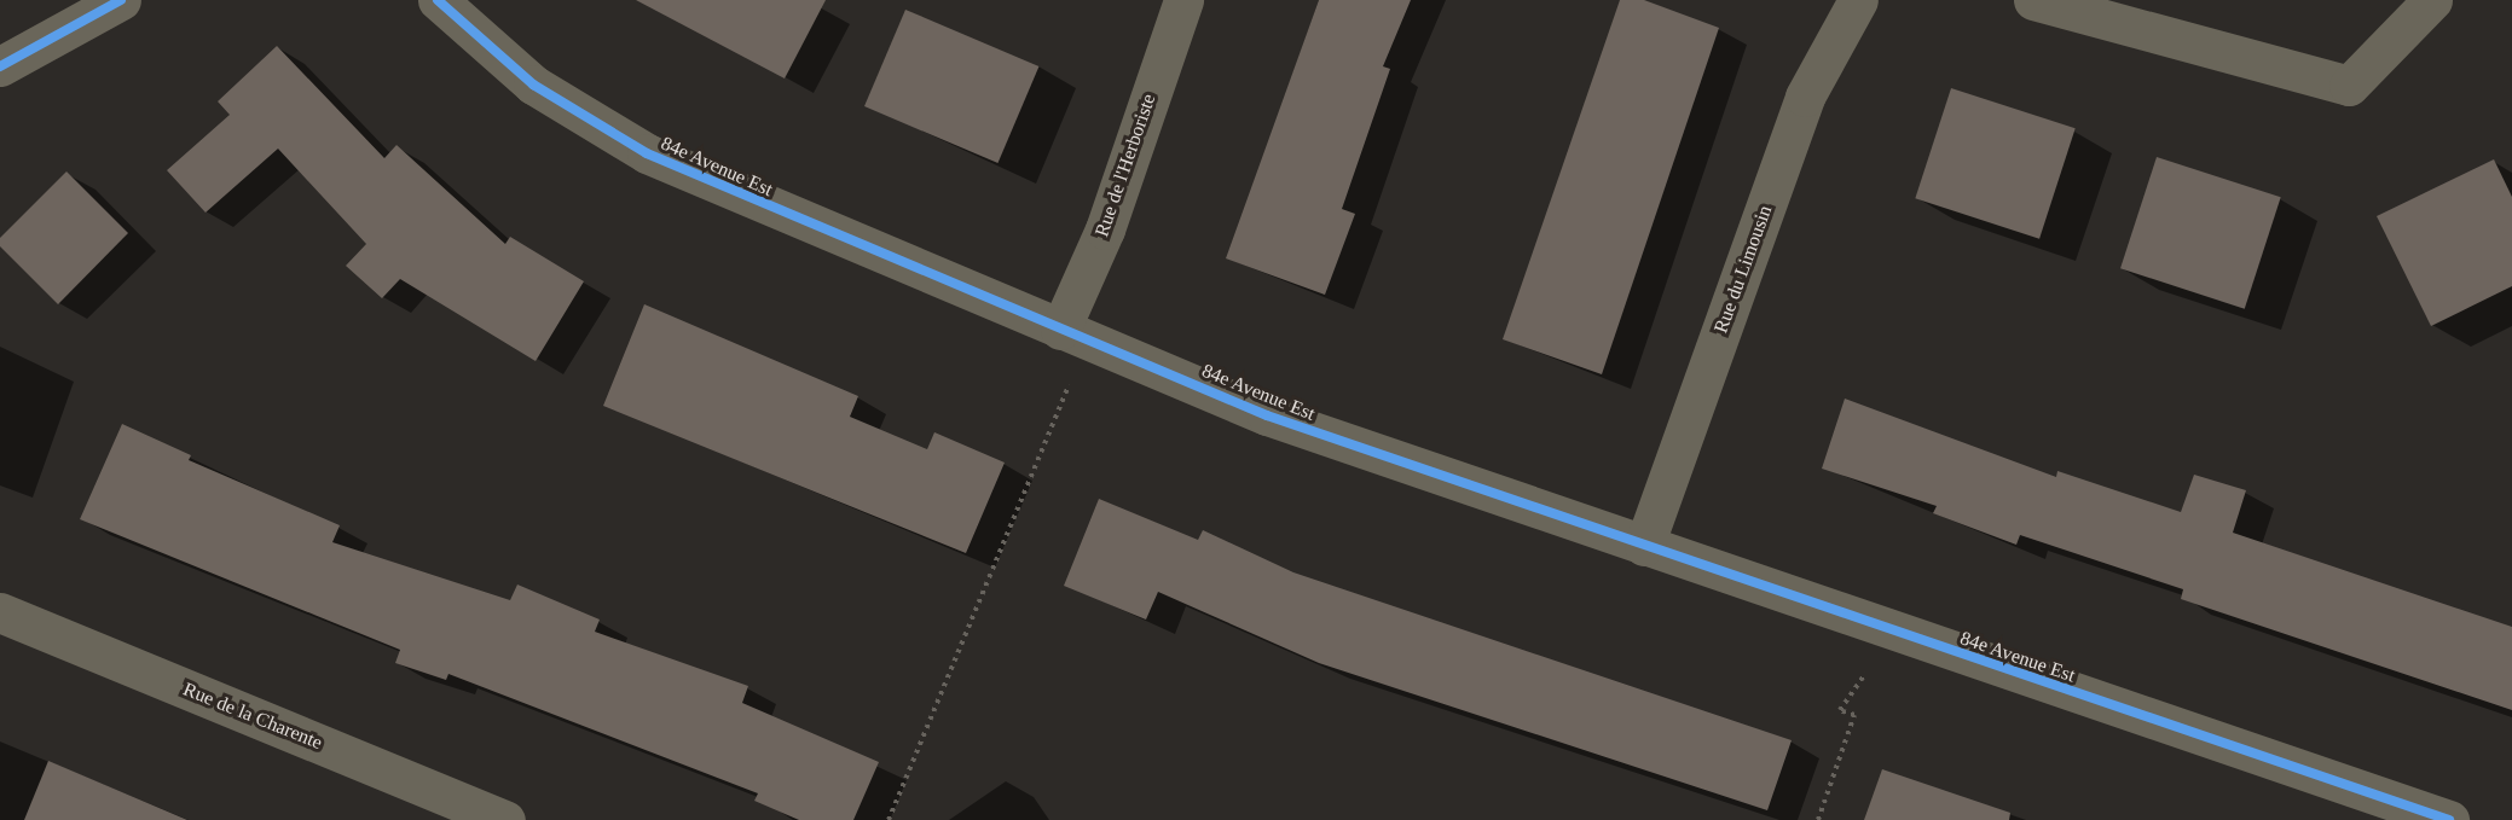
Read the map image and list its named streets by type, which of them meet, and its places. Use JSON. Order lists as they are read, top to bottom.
{
  "streets": {
    "street": [
      "Rue de l'Herboriste",
      "84e Avenue Est",
      "Rue du Limousin",
      "Rue de la Charente"
    ]
  },
  "crossings": [
    ["Rue de l'Herboriste", "84e Avenue Est"],
    ["84e Avenue Est", "Rue du Limousin"]
  ]
}
